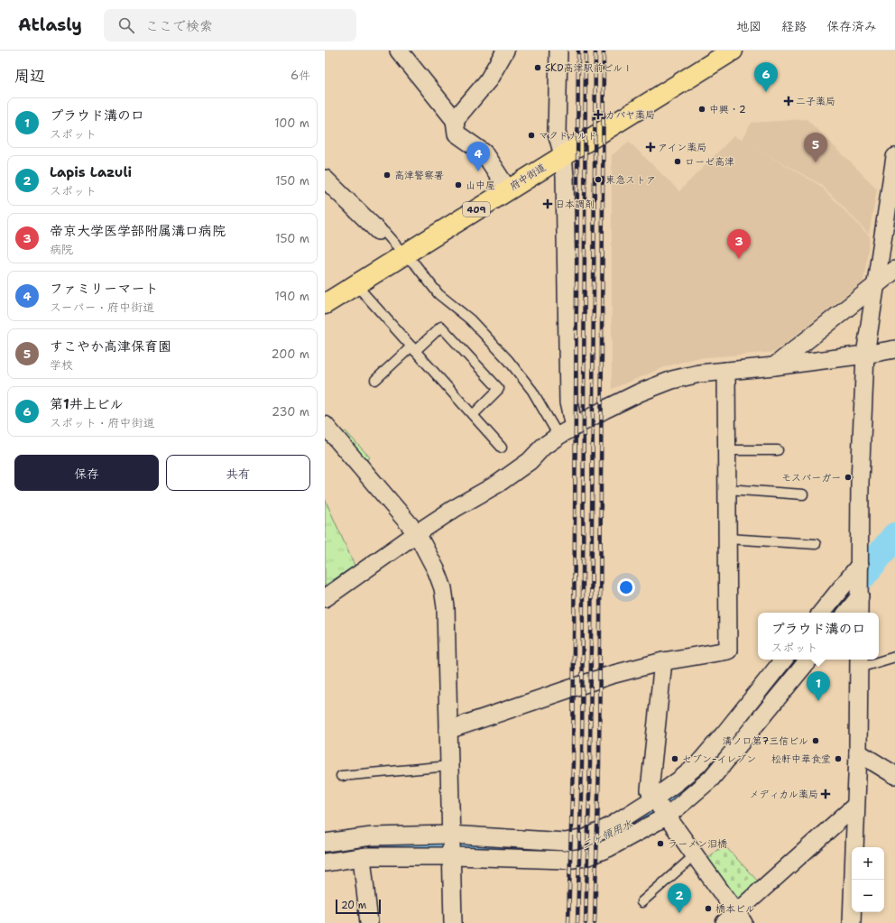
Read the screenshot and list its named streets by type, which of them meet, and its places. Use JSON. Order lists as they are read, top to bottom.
{
  "streets": {
    "highway": ["府中街道", "409"]
  },
  "water": ["二ヶ領用水"],
  "places": {
    "other": [
      "SKD高津駅前ビルⅠ",
      "中興・2",
      "マクドナルド",
      "ローゼ高津",
      "高津警察署",
      "東急ストア",
      "山中屋",
      "モスバーガー",
      "溝ノ口第7三信ビル",
      "セブン-イレブン",
      "松軒中華食堂",
      "ラーメン泪橋",
      "橋本ビル"
    ],
    "health": [
      "二子薬局",
      "カバヤ薬局",
      "アイン薬局",
      "日本調剤",
      "メディカル薬局"
    ]
  },
  "scale_bar": "20 m",
  "page": {
    "header": "Atlasly",
    "search": "ここで検索",
    "nav": ["地図", "経路", "保存済み"],
    "heading": ["周辺", "6件"],
    "pins": [
      "6",
      "5",
      "4",
      "3",
      "1",
      "2"
    ],
    "list": [
      {
        "mark": "1",
        "name": "プラウド溝の口",
        "note": "スポット",
        "value": "100 m"
      },
      {
        "mark": "2",
        "name": "Lapis Lazuli",
        "note": "スポット",
        "value": "150 m"
      },
      {
        "mark": "3",
        "name": "帝京大学医学部附属溝口病院",
        "note": "病院",
        "value": "150 m"
      },
      {
        "mark": "4",
        "name": "ファミリーマート",
        "note": "スーパー · 府中街道",
        "value": "190 m"
      },
      {
        "mark": "5",
        "name": "すこやか高津保育園",
        "note": "学校",
        "value": "200 m"
      },
      {
        "mark": "6",
        "name": "第1井上ビル",
        "note": "スポット · 府中街道",
        "value": "230 m"
      }
    ],
    "buttons": ["保存", "共有"],
    "popup": ["プラウド溝の口", "スポット"],
    "map_buttons": ["+", "−"],
    "scale": "20 m"
  }
}
